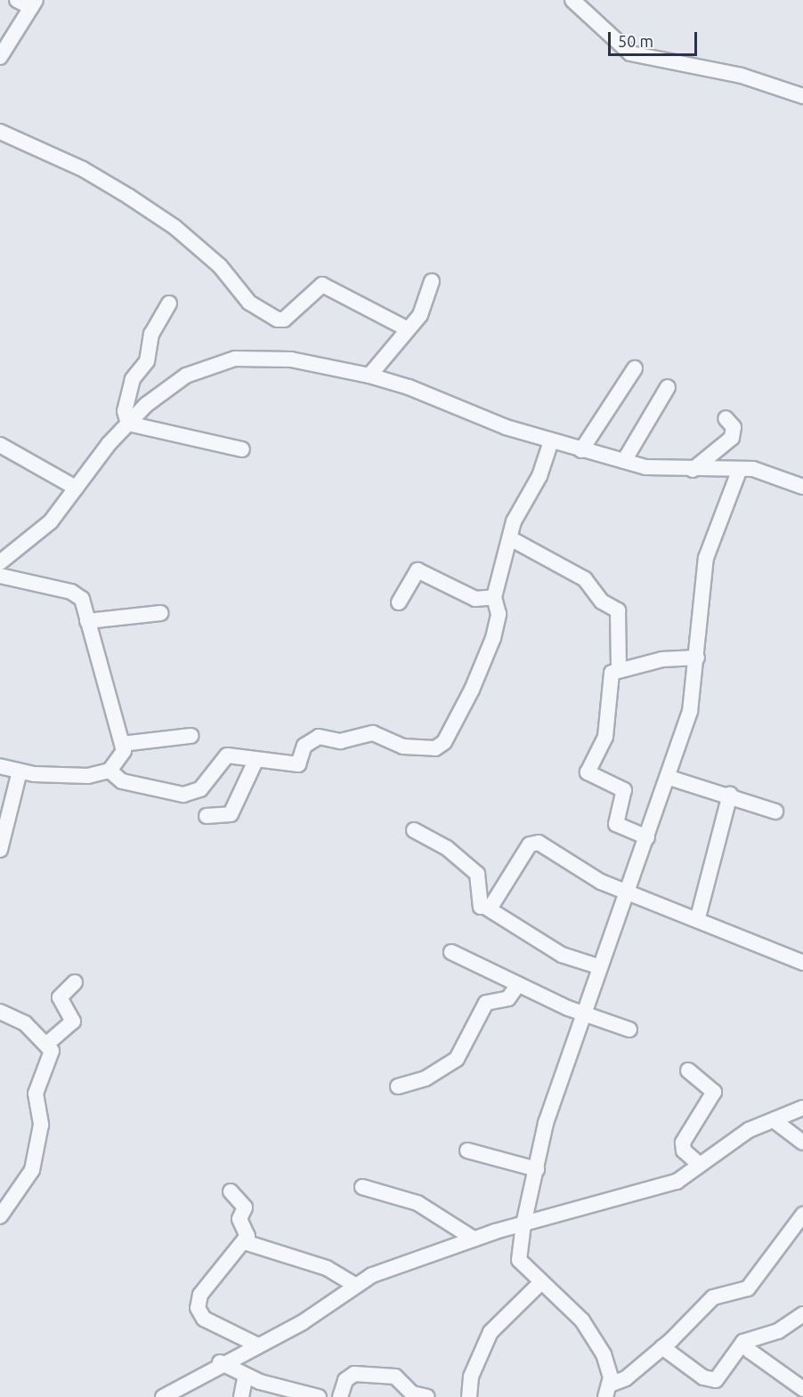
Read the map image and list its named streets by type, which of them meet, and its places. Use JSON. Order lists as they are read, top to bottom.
{
  "scale_bar": "50 m"
}
